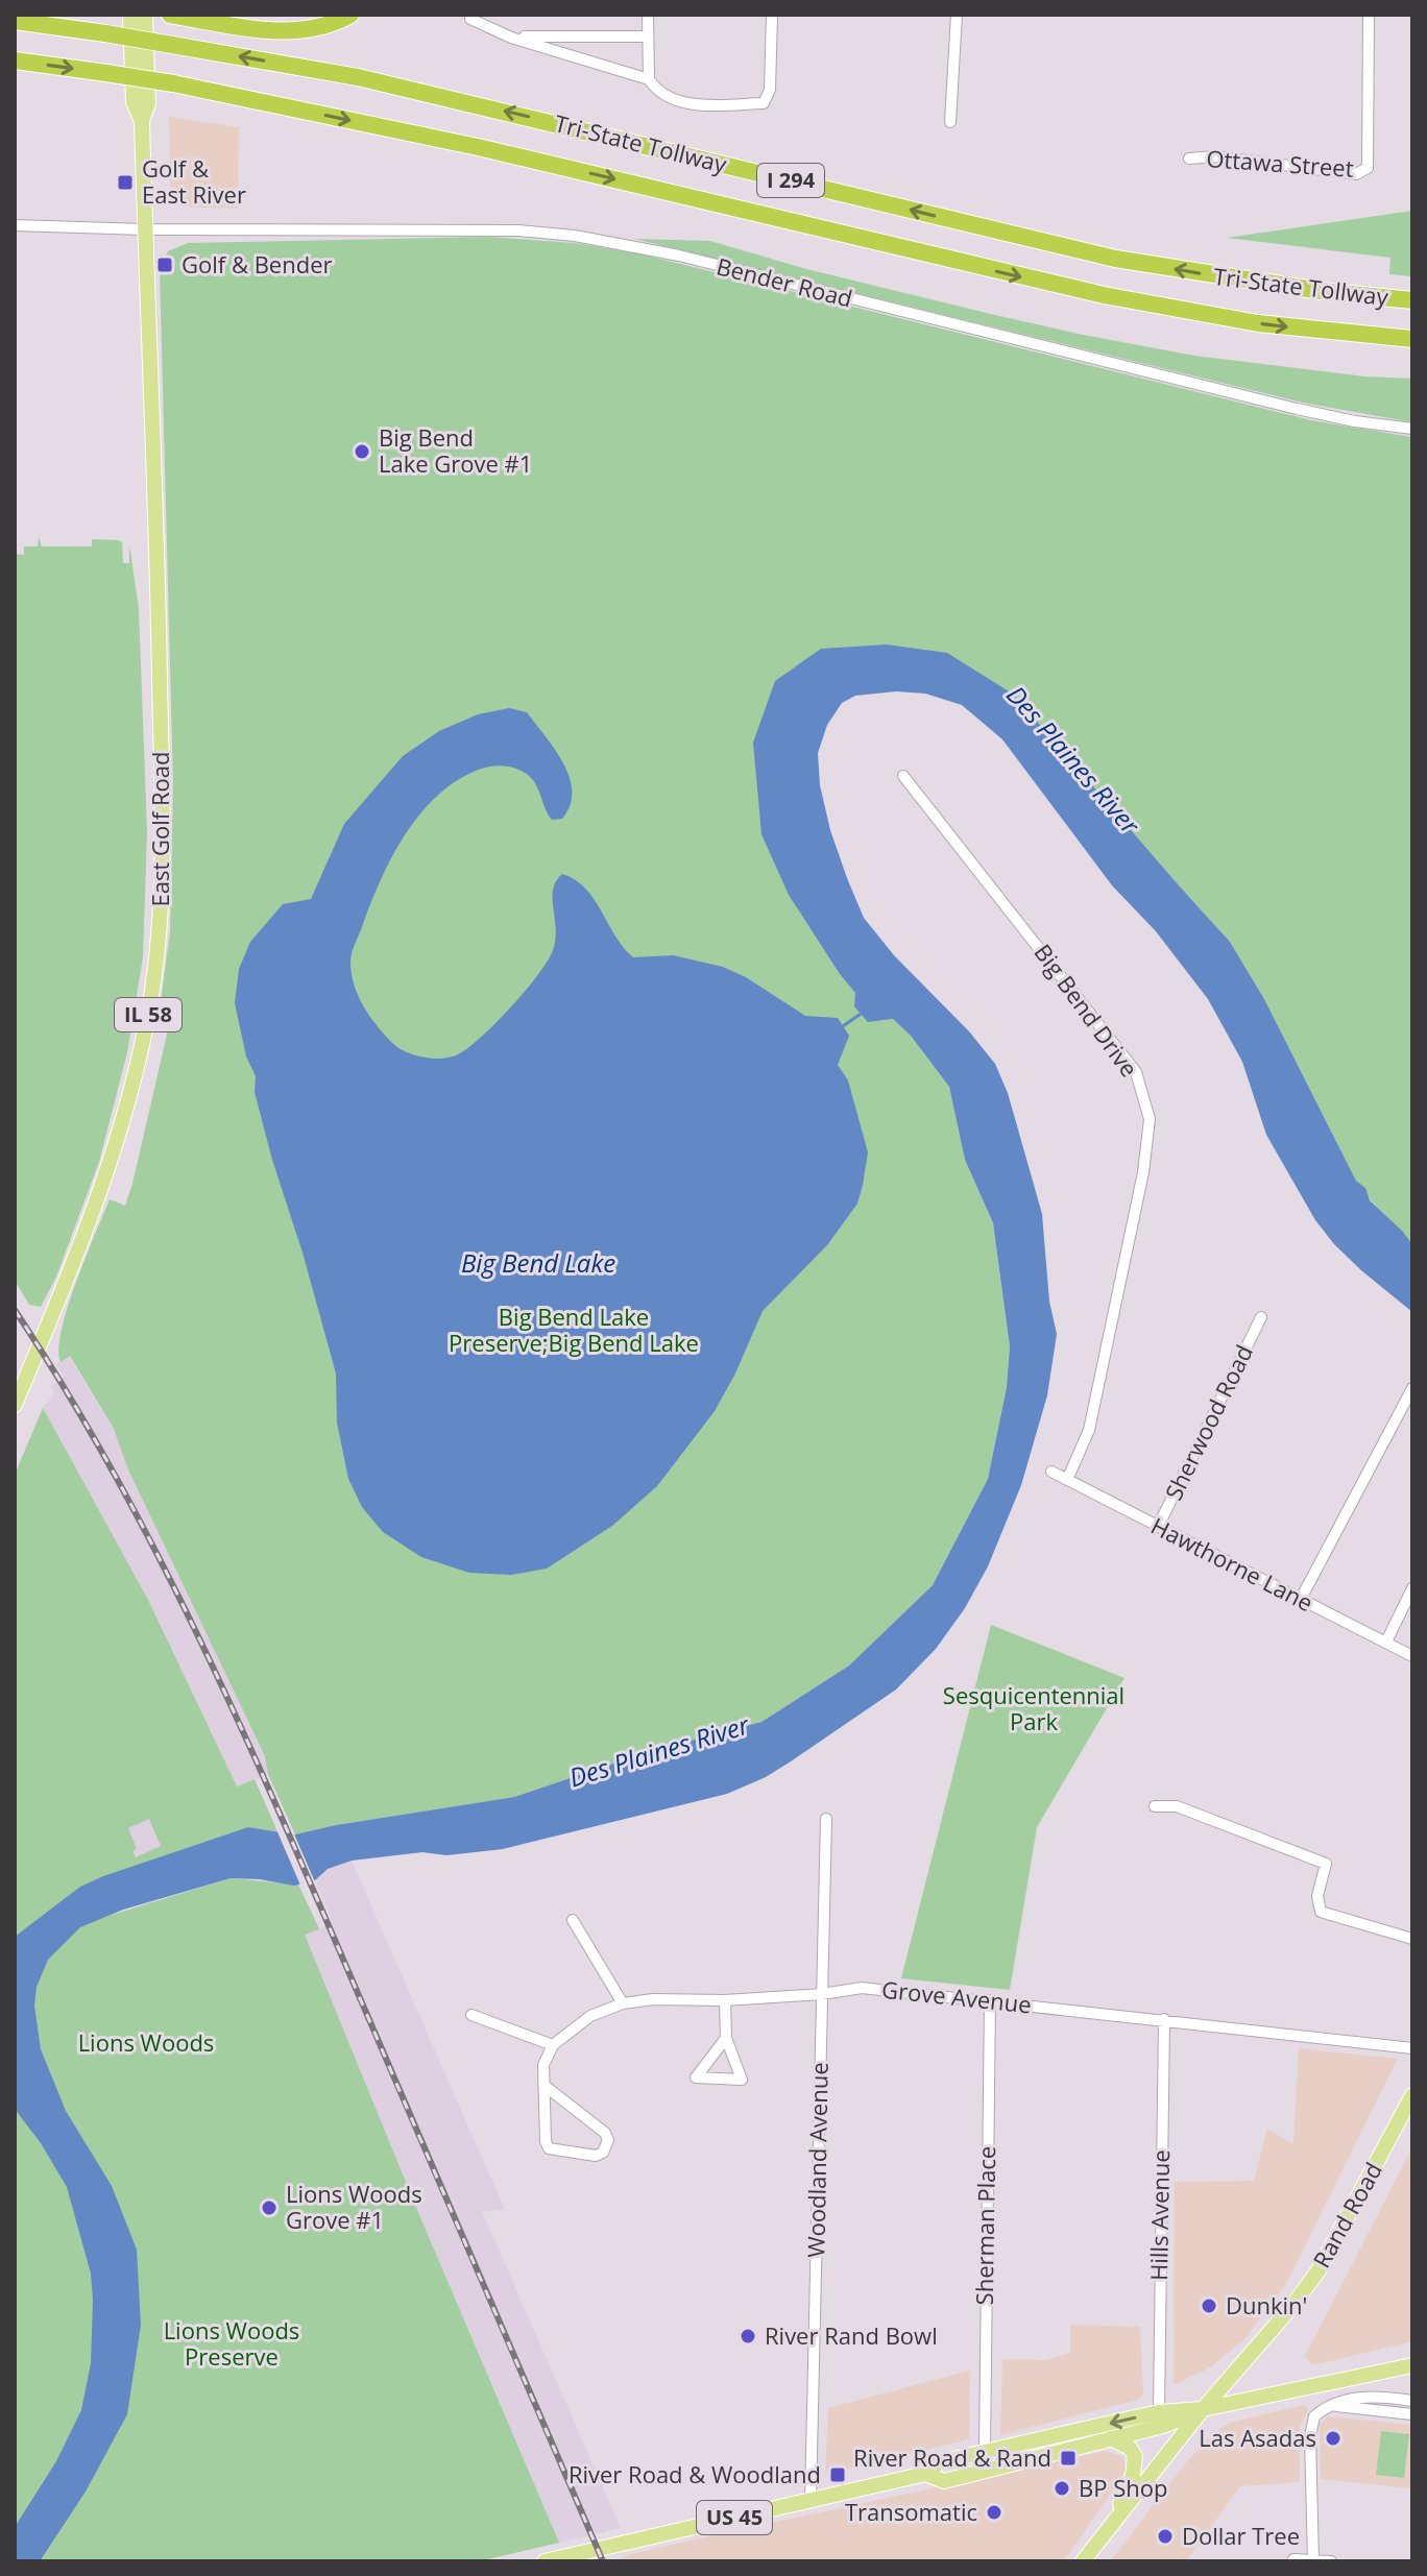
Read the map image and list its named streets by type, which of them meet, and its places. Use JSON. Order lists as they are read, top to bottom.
{
  "streets": {
    "highway": ["Tri-State Tollway", "I 294"],
    "main road": [
      "East Golf Road",
      "IL 58",
      "Rand Road",
      "US 45"
    ],
    "street": [
      "Ottawa Street",
      "Bender Road",
      "Big Bend Drive",
      "Sherwood Road",
      "Hawthorne Lane",
      "Grove Avenue",
      "Woodland Avenue",
      "Hills Avenue",
      "Sherman Place"
    ]
  },
  "crossings": [
    ["Bender Road", "East Golf Road"],
    ["Bender Road", "IL 58"],
    ["East Golf Road", "IL 58"],
    ["Big Bend Drive", "Hawthorne Lane"],
    ["Sherwood Road", "Hawthorne Lane"],
    ["Grove Avenue", "Woodland Avenue"],
    ["Grove Avenue", "Hills Avenue"],
    ["Grove Avenue", "Sherman Place"],
    ["Woodland Avenue", "US 45"],
    ["Hills Avenue", "US 45"],
    ["Rand Road", "US 45"],
    ["Sherman Place", "US 45"]
  ],
  "water": ["Des Plaines River", "Big Bend Lake"],
  "parks": [
    "Big Bend Lake Preserve;Big Bend Lake",
    "Sesquicentennial Park",
    "Lions Woods",
    "Lions Woods Preserve"
  ],
  "places": {
    "transit": [
      "Golf & East River",
      "Golf & Bender",
      "River Road & Rand",
      "River Road & Woodland"
    ],
    "other": [
      "Big Bend Lake Grove #1",
      "Lions Woods Grove #1",
      "Dunkin'",
      "River Rand Bowl",
      "Las Asadas",
      "BP Shop",
      "Transomatic",
      "Dollar Tree"
    ]
  }
}
